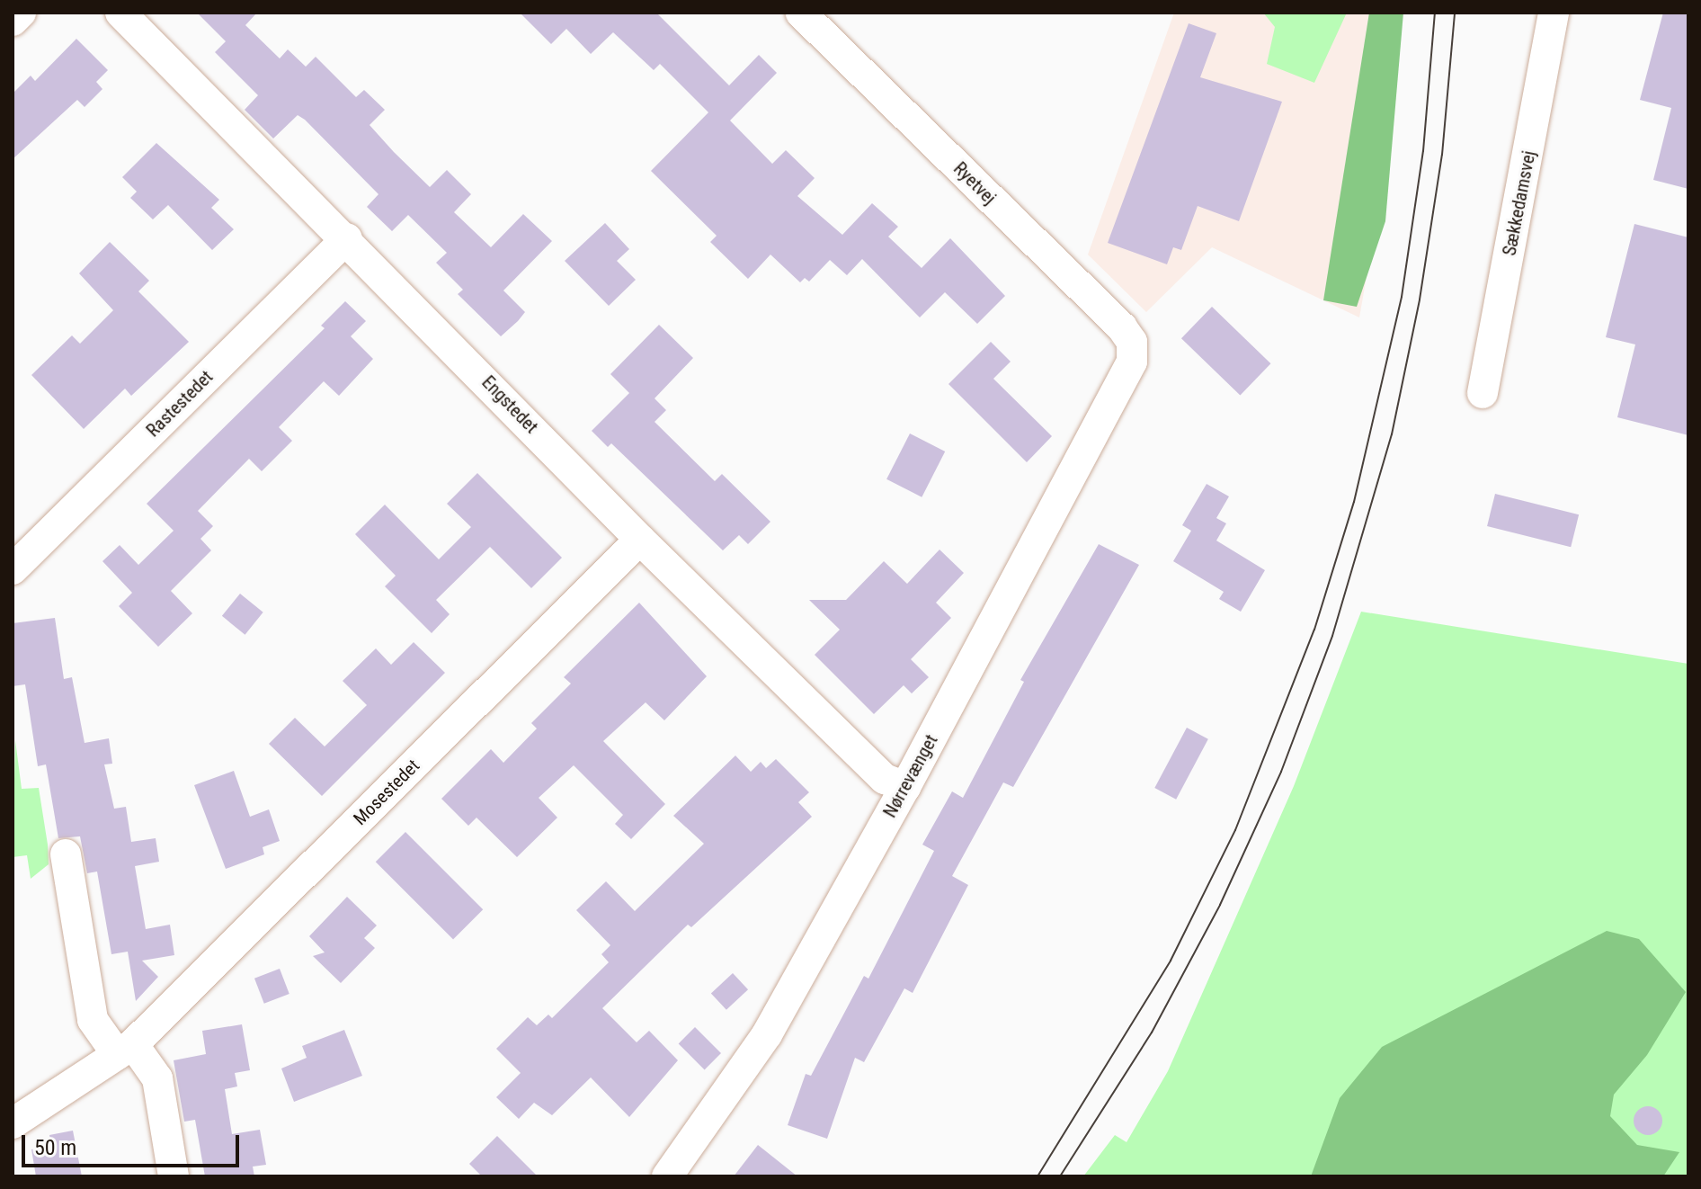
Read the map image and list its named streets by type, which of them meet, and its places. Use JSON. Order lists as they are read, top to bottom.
{
  "streets": {
    "street": [
      "Ryetvej",
      "Sækkedamsvej",
      "Rastestedet",
      "Engstedet",
      "Nørrevænget",
      "Mosestedet"
    ]
  },
  "crossings": [
    ["Ryetvej", "Nørrevænget"],
    ["Rastestedet", "Engstedet"],
    ["Engstedet", "Nørrevænget"],
    ["Engstedet", "Mosestedet"]
  ],
  "scale_bar": "50 m"
}
